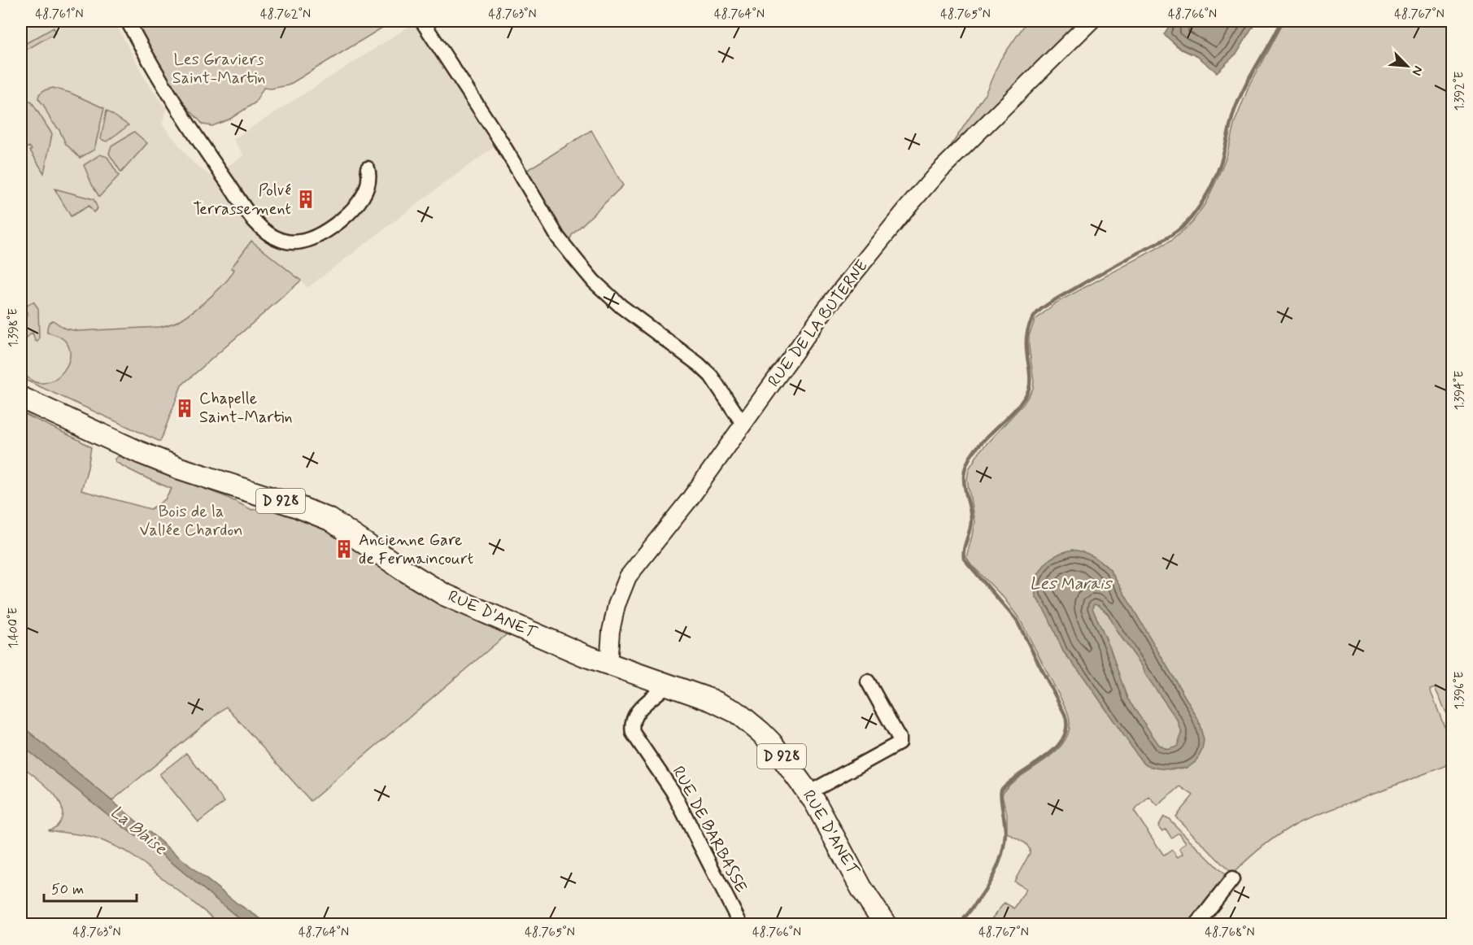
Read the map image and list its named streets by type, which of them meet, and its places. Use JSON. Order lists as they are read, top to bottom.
{
  "streets": {
    "main road": ["D 928", "RUE D'ANET"],
    "street": ["RUE DE LA BUTERNE", "RUE DE BARBASSE"]
  },
  "crossings": [
    ["RUE DE LA BUTERNE", "RUE D'ANET"],
    ["RUE D'ANET", "RUE DE BARBASSE"]
  ],
  "water": ["Les Marais", "La Blaise"],
  "parks": ["Les Graviers Saint-Martin", "Bois de la Vallée Chardon"],
  "places": {
    "building": ["Polvé Terrassement", "Chapelle Saint-Martin", "Ancienne Gare de Fermaincourt"]
  },
  "scale_bar": "50 m",
  "north": "bottom right",
  "coordinates": [
    "48.761°N",
    "48.762°N",
    "48.763°N",
    "48.764°N",
    "48.765°N",
    "48.766°N",
    "48.767°N",
    "1.392°E",
    "1.398°E",
    "1.394°E",
    "1.400°E",
    "1.396°E",
    "48.768°N"
  ]
}
